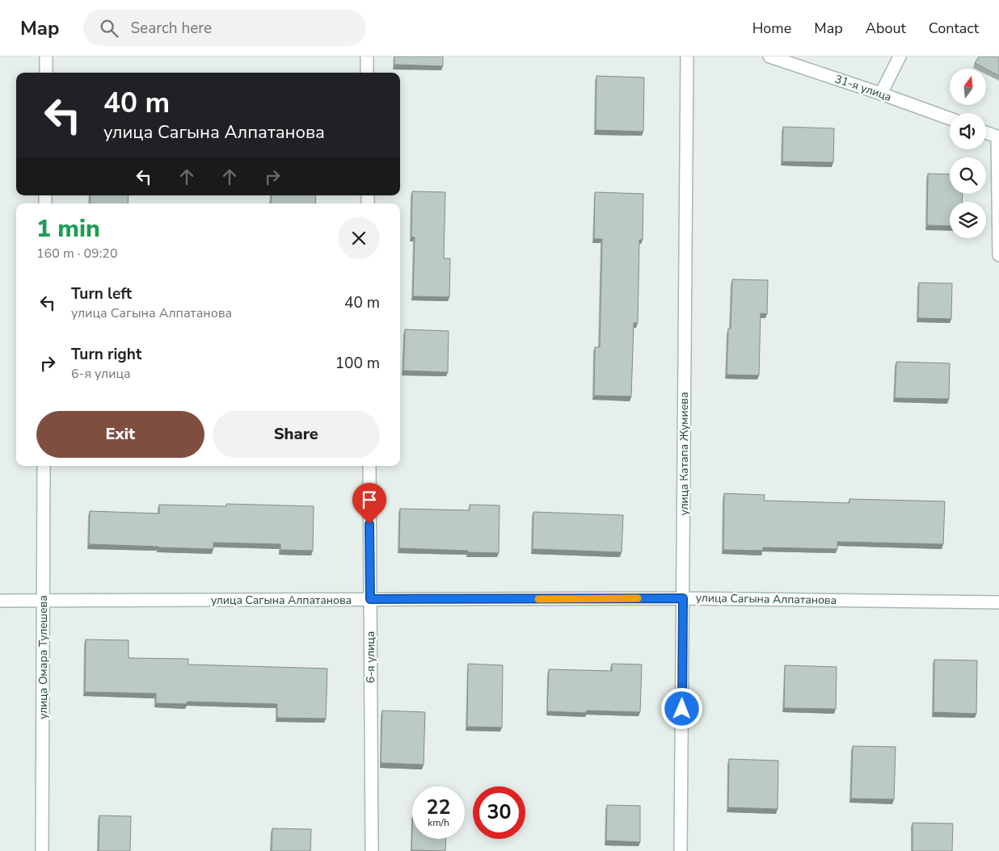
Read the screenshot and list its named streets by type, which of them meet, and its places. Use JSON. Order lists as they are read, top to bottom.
{
  "streets": {
    "street": [
      "31-я улица",
      "улица Катапа Жумиева",
      "улица Сагына Алпатанова",
      "улица Омара Тулешева",
      "6-я улица"
    ]
  },
  "crossings": [
    ["улица Катапа Жумиева", "улица Сагына Алпатанова"],
    ["улица Сагына Алпатанова", "улица Омара Тулешева"],
    ["улица Сагына Алпатанова", "6-я улица"]
  ],
  "north": "top",
  "page": {
    "header": "Map",
    "search": "Search here",
    "nav": [
      "Home",
      "Map",
      "About",
      "Contact"
    ],
    "turn": ["40 m", "улица Сагына Алпатанова"],
    "heading": ["1 min", "160 m · 09:20"],
    "list": [
      {
        "name": "Turn left",
        "note": "улица Сагына Алпатанова",
        "value": "40 m"
      },
      {
        "name": "Turn right",
        "note": "6-я улица",
        "value": "100 m"
      }
    ],
    "buttons": ["Exit", "Share"],
    "speed": "22 km/h",
    "limit": "30"
  }
}
